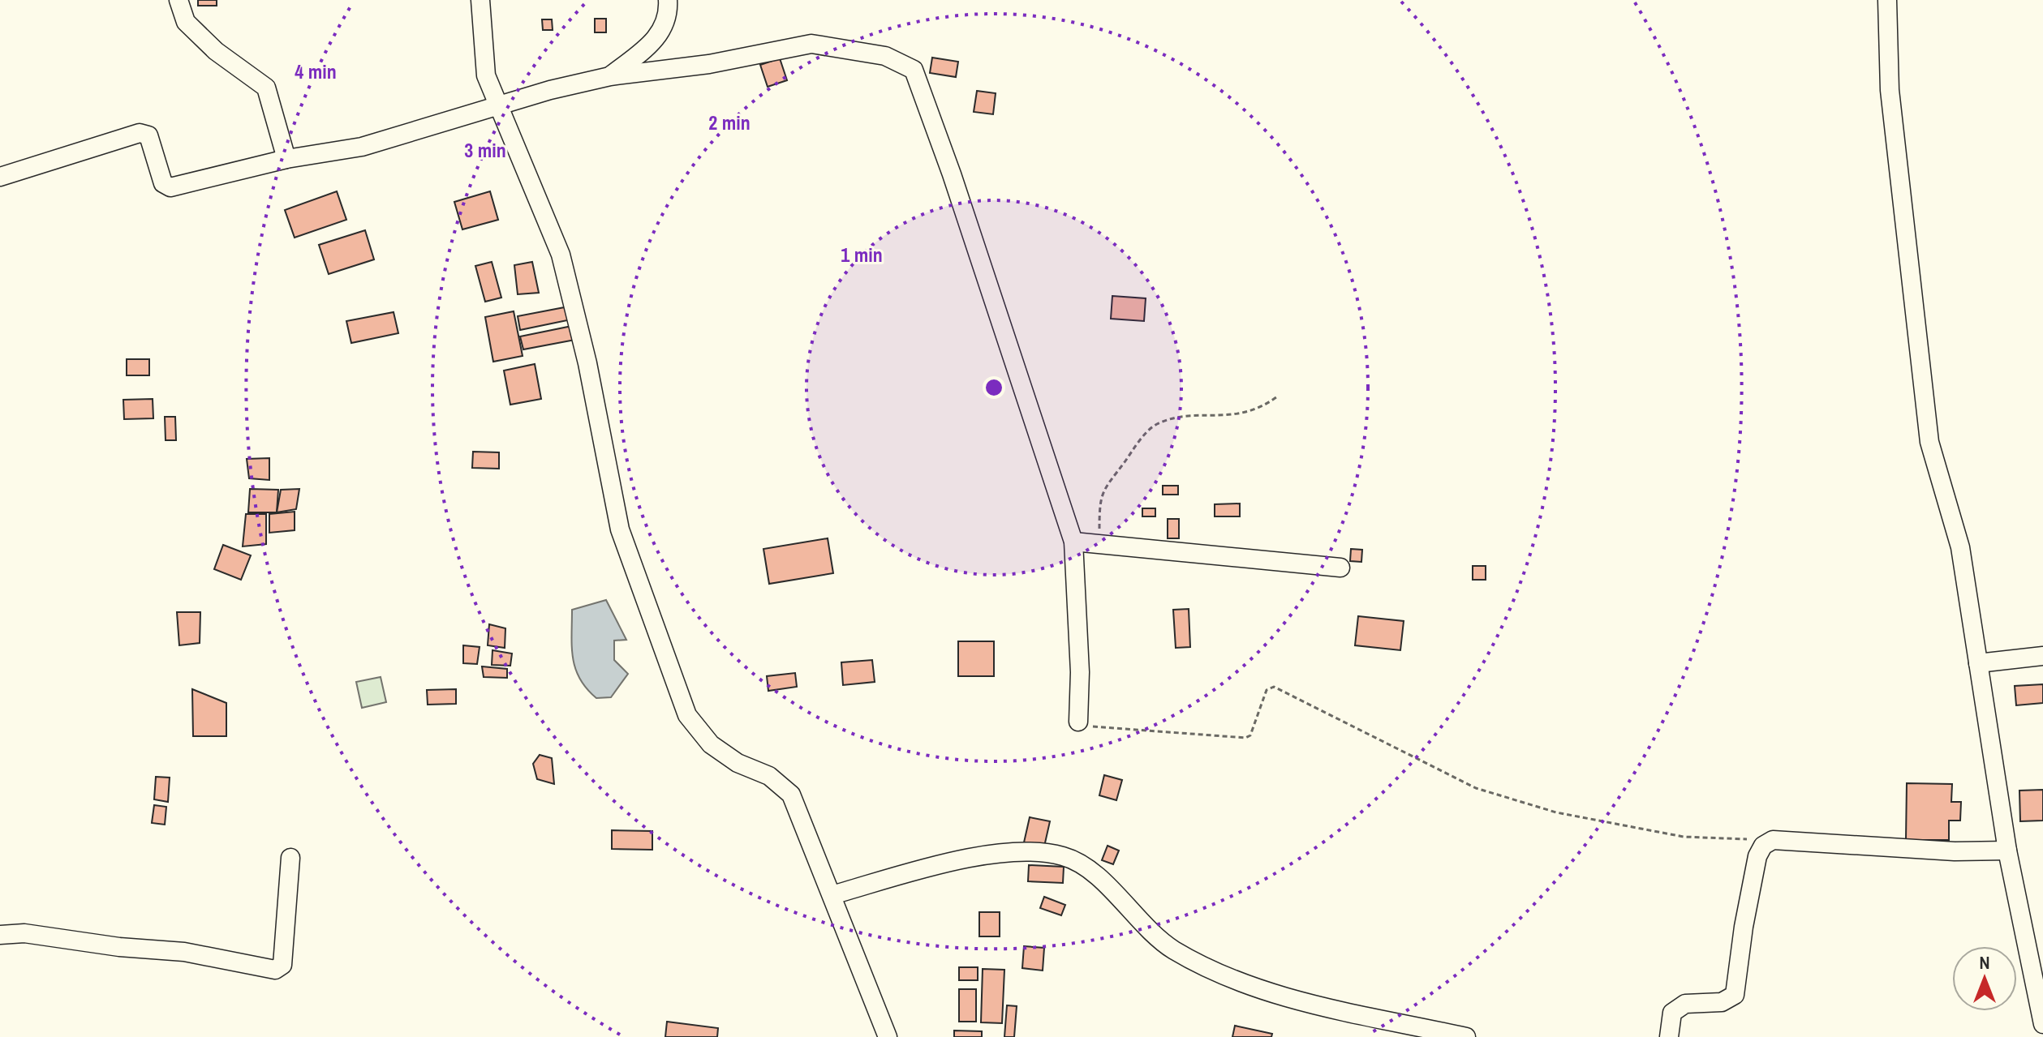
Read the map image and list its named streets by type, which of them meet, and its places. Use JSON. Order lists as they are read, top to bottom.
{
  "north": "top",
  "rings": [
    "4 min",
    "2 min",
    "3 min",
    "1 min"
  ]
}
